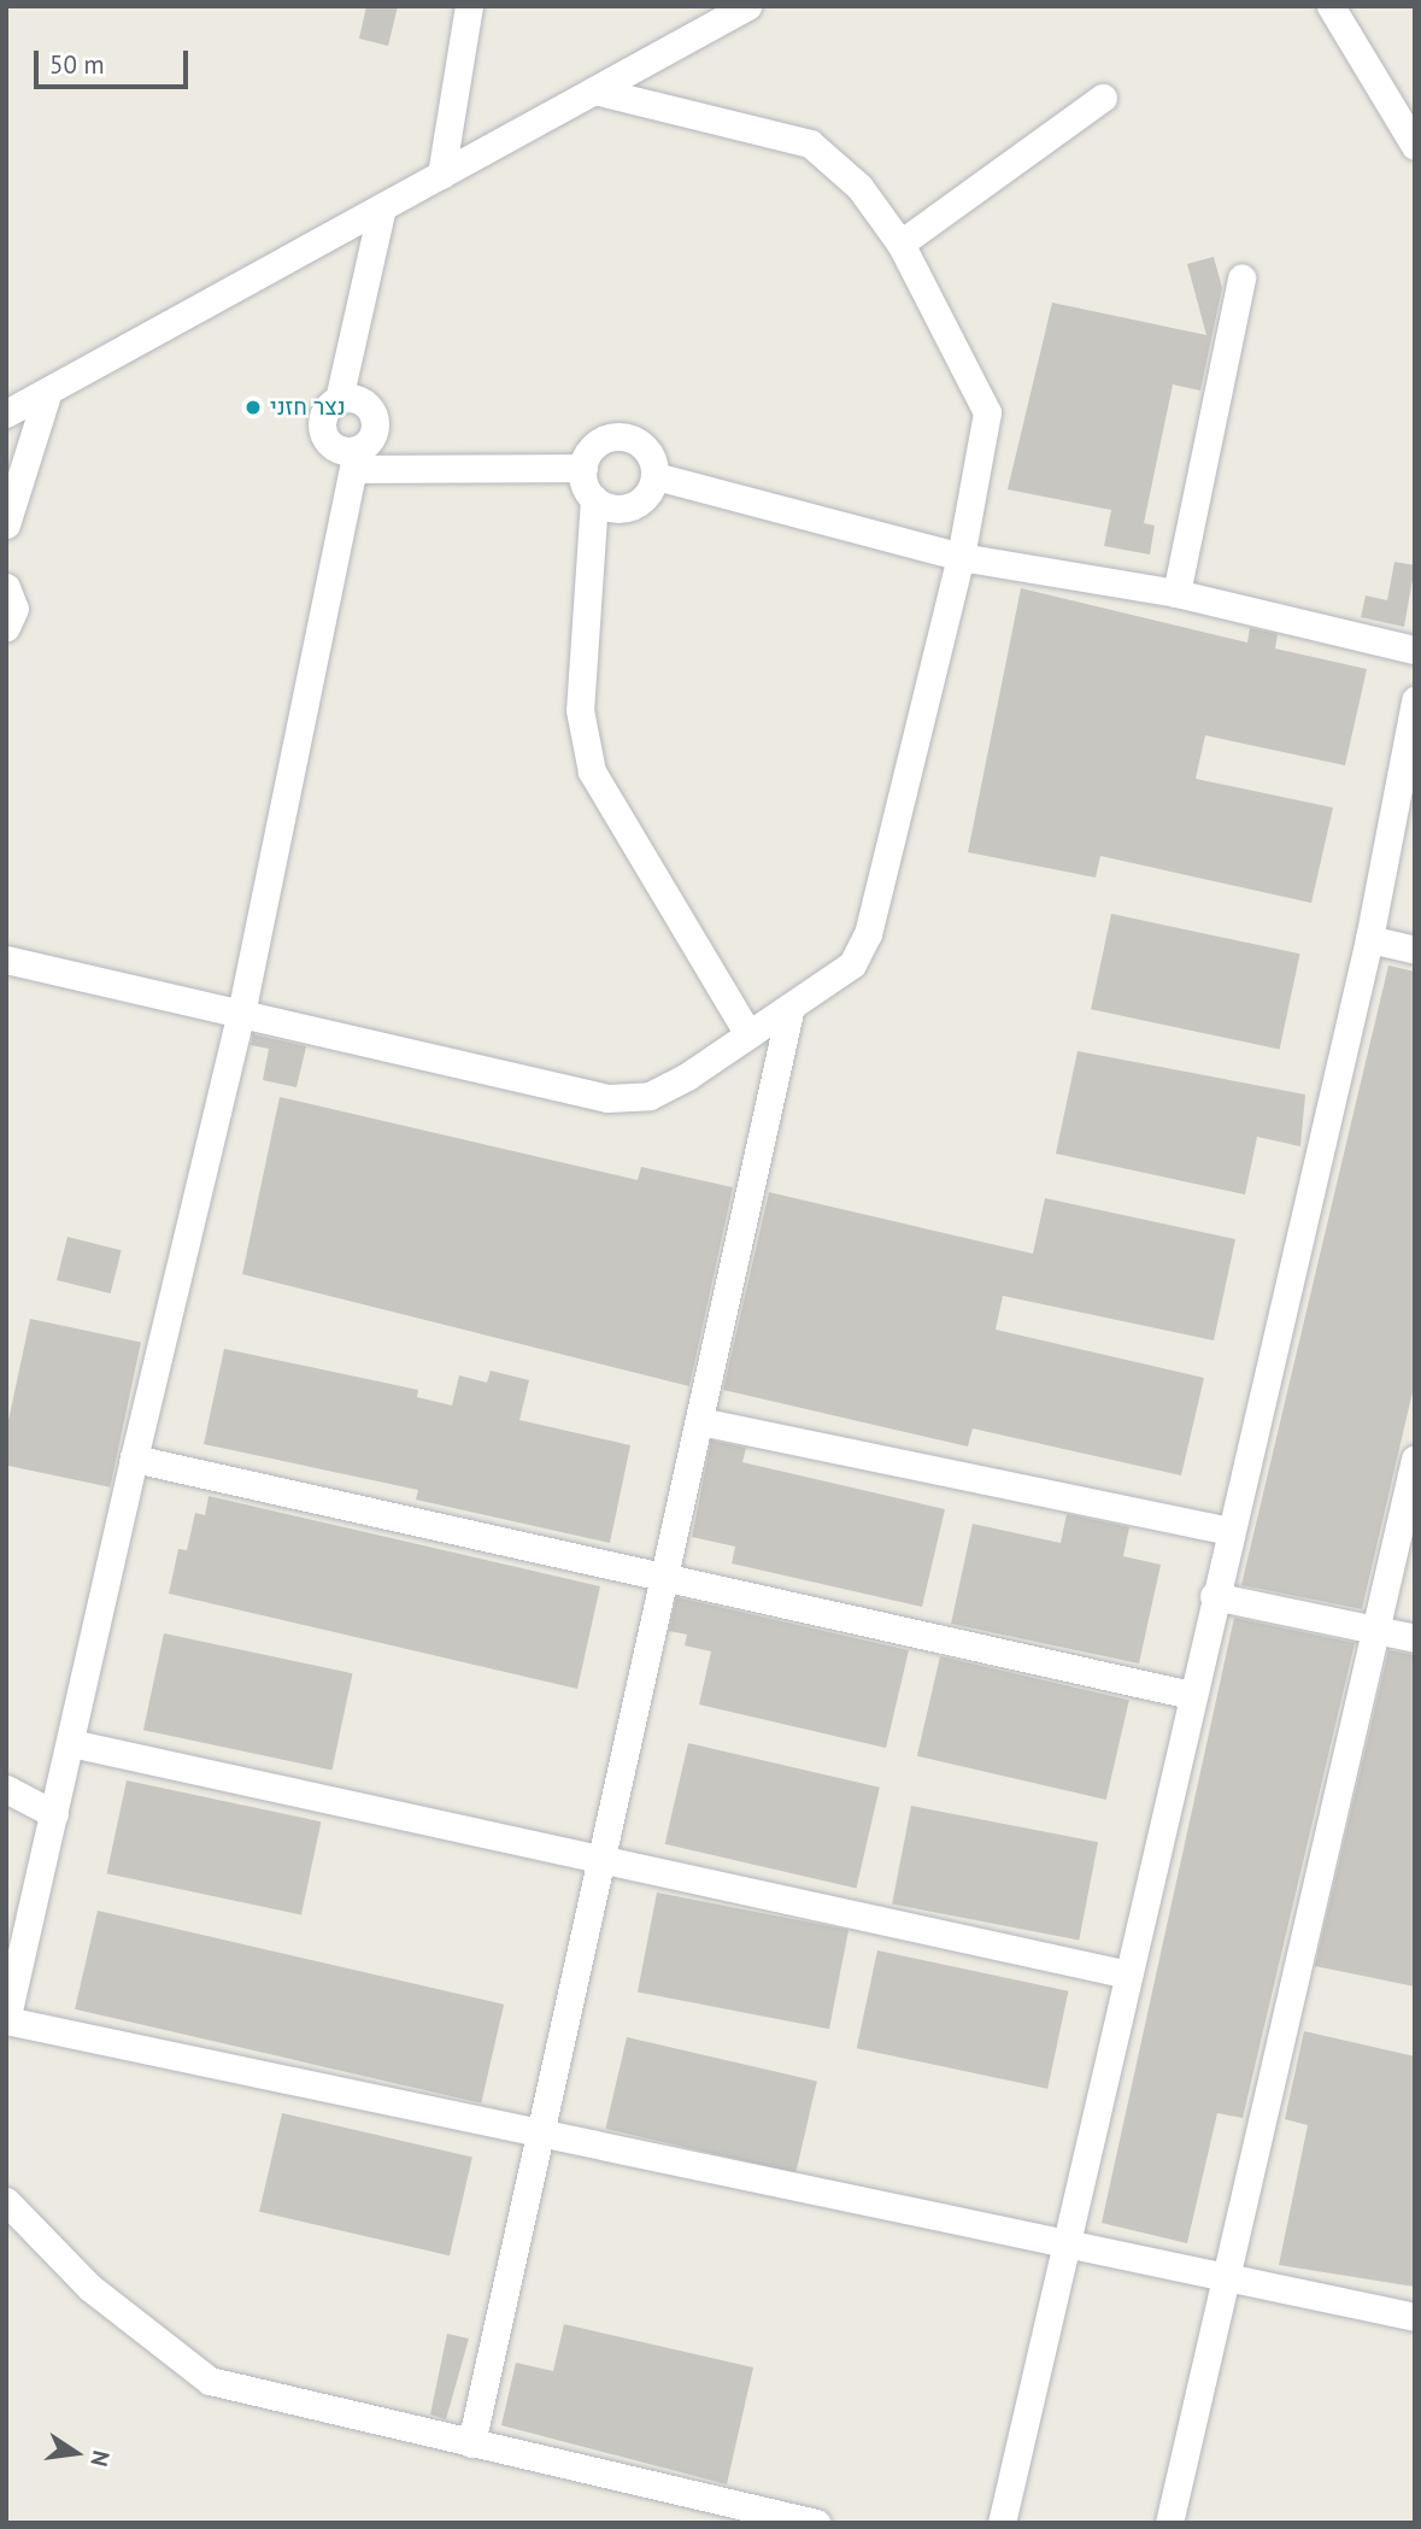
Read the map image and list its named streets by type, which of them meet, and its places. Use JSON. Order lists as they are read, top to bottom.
{
  "places": ["נצר חזני"],
  "scale_bar": "50 m",
  "north": "right"
}
